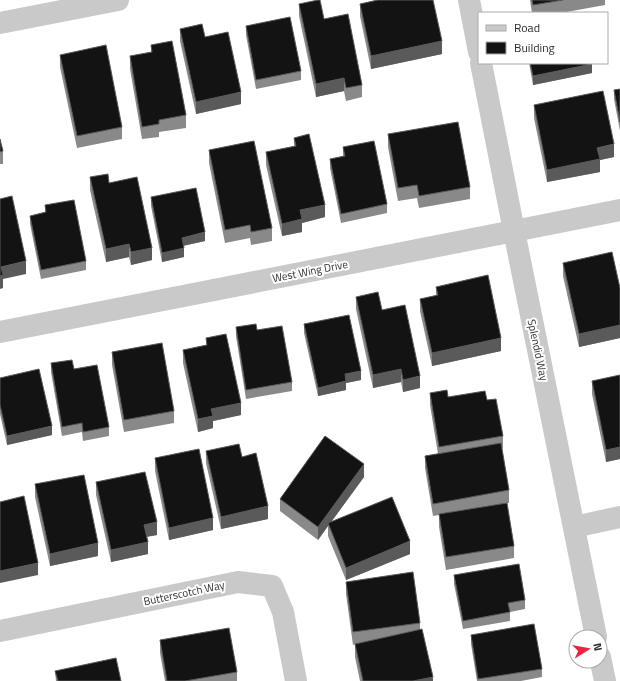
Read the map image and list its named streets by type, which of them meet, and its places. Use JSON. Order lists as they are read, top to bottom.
{
  "streets": {
    "street": ["West Wing Drive", "Splendid Way", "Butterscotch Way"]
  },
  "crossings": [
    ["West Wing Drive", "Splendid Way"]
  ],
  "legend": ["Road", "Building"],
  "north": "right"
}
